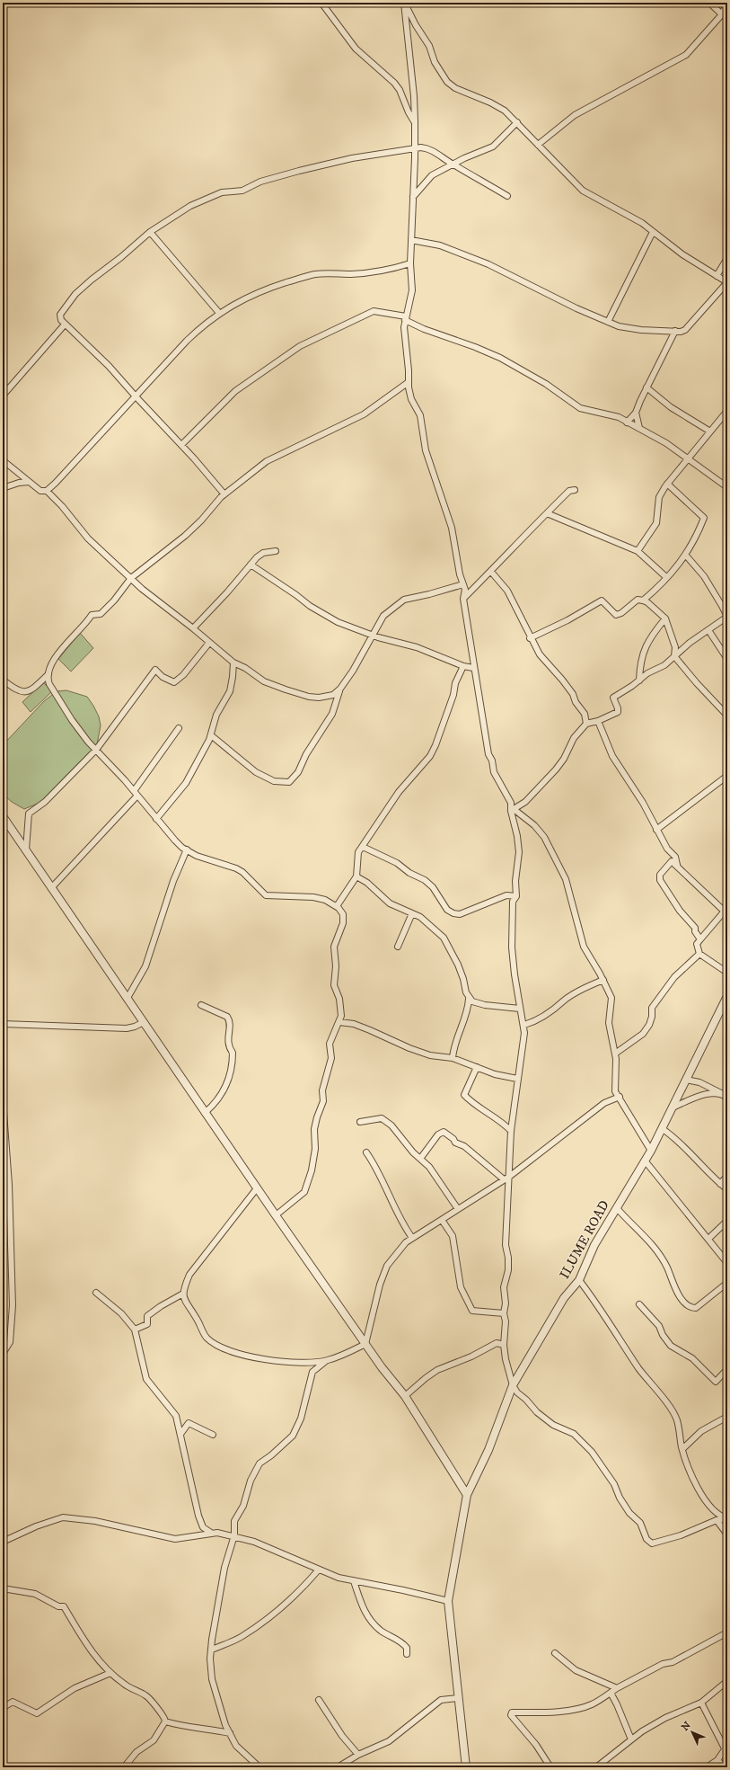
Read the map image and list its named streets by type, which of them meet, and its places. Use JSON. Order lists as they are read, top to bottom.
{
  "streets": {
    "street": ["ILUME ROAD"]
  },
  "north": "top left"
}
